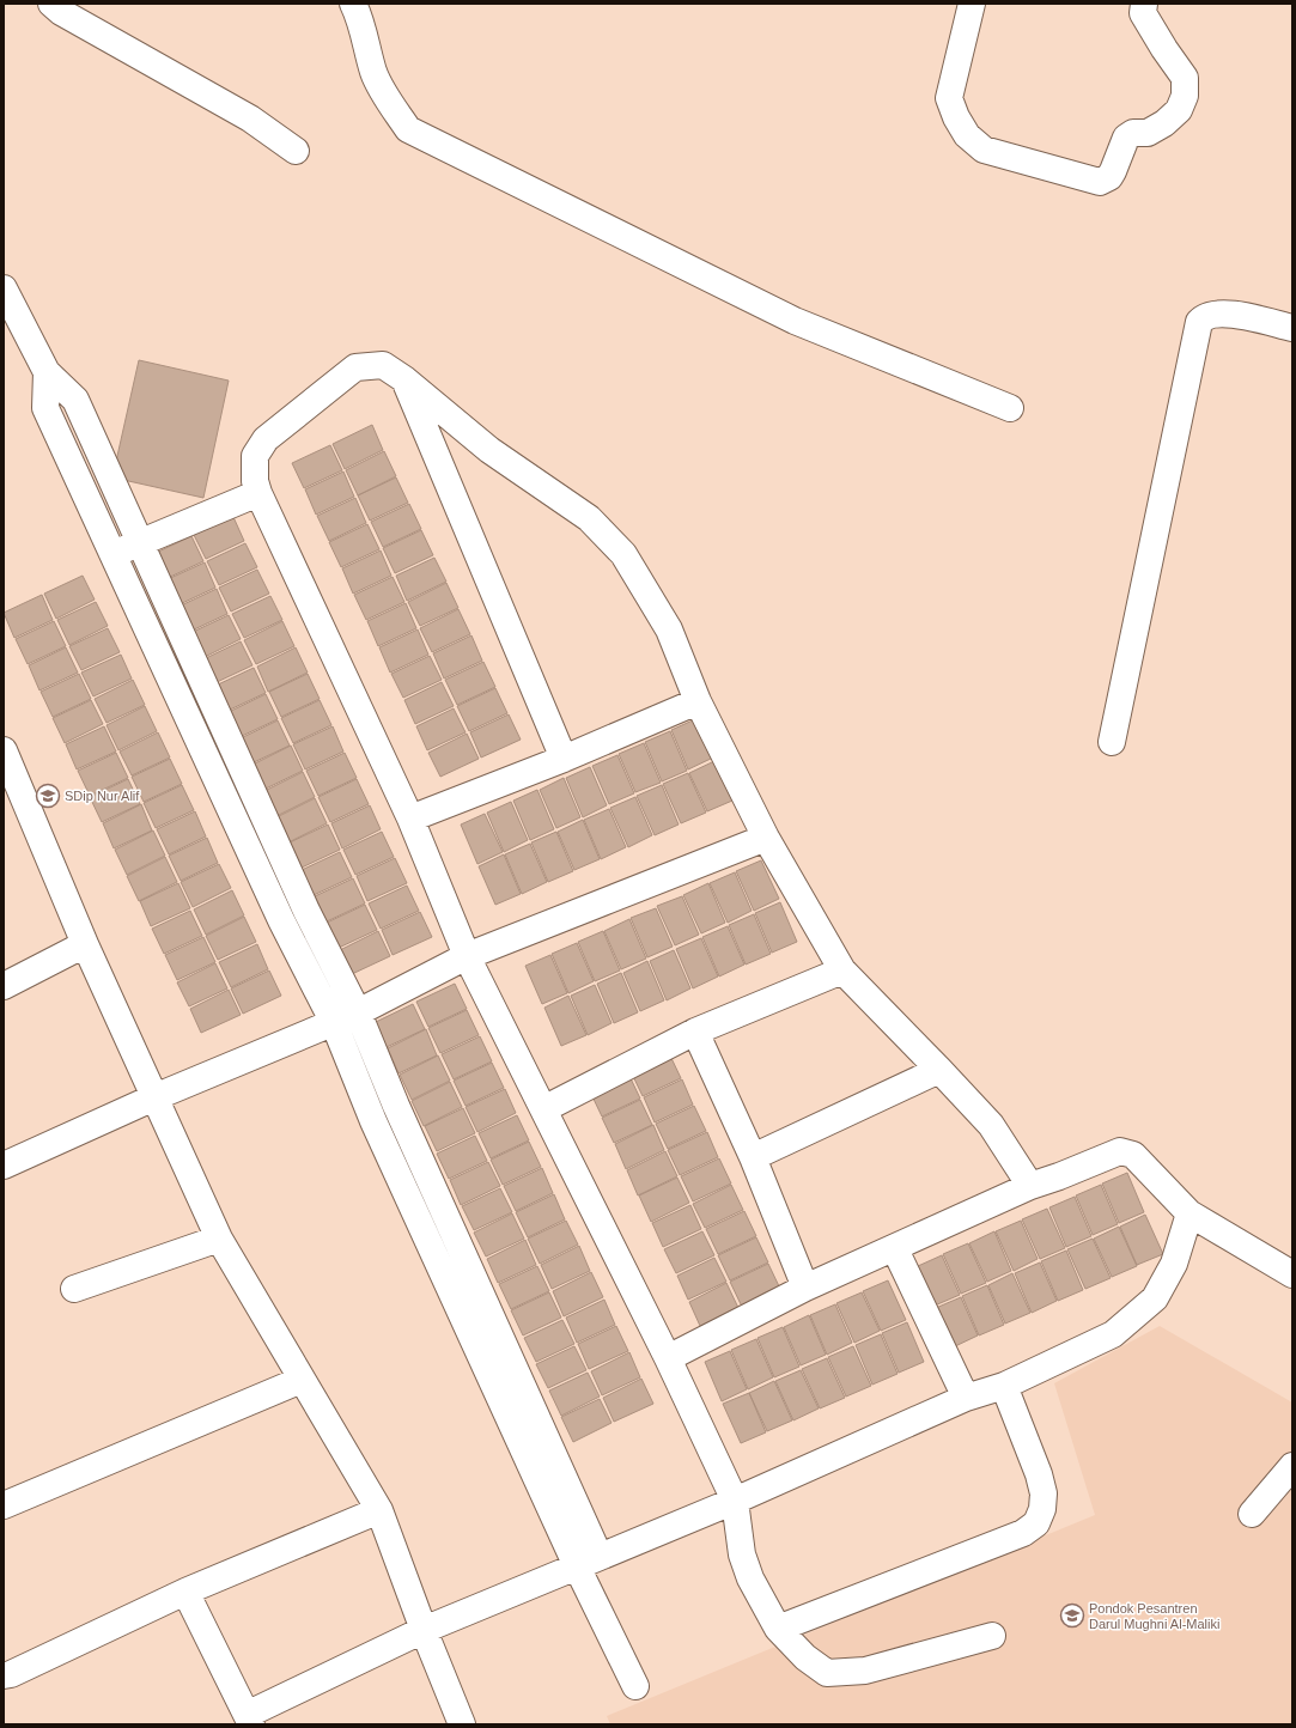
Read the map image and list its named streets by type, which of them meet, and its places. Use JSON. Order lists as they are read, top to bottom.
{
  "places": {
    "school or university": ["SDip Nur Alif", "Pondok Pesantren Darul Mughni Al-Maliki"]
  }
}
